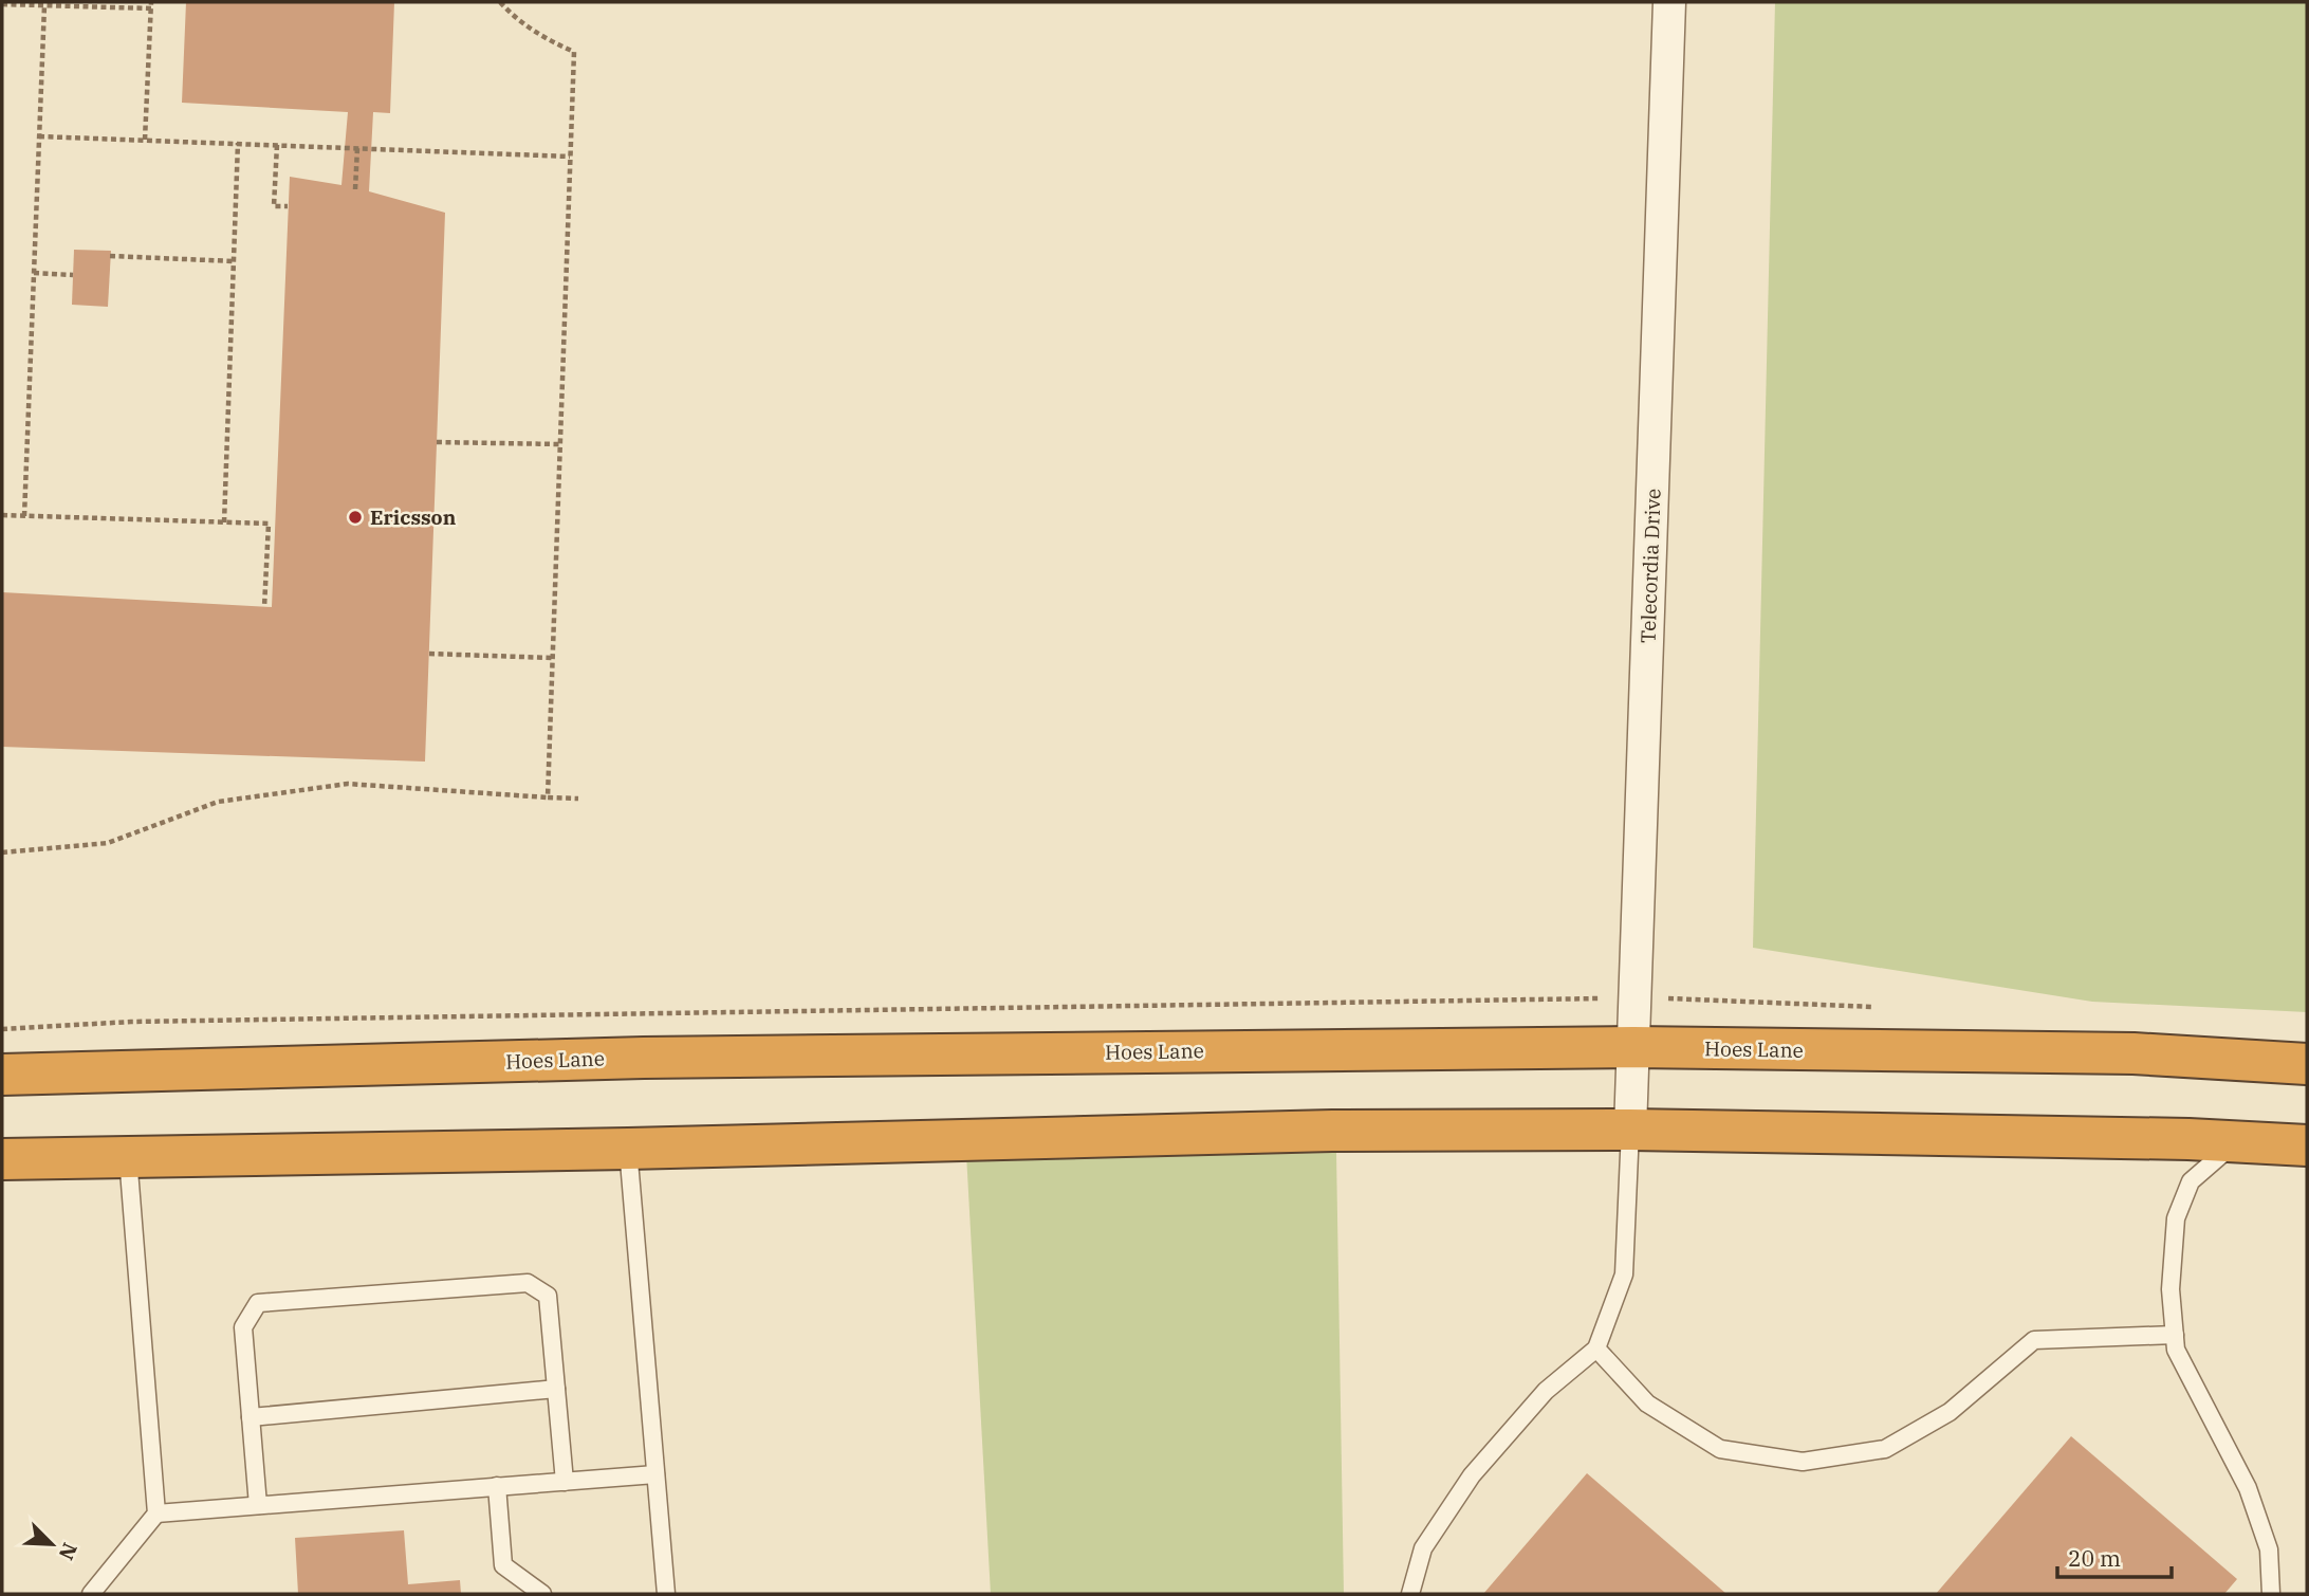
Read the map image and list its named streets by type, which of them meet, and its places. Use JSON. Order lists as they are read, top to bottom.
{
  "streets": {
    "highway": ["Hoes Lane"],
    "street": ["Telecordia Drive"]
  },
  "crossings": [
    ["Telecordia Drive", "Hoes Lane"]
  ],
  "places": ["Ericsson"],
  "scale_bar": "20 m",
  "north": "bottom right"
}
